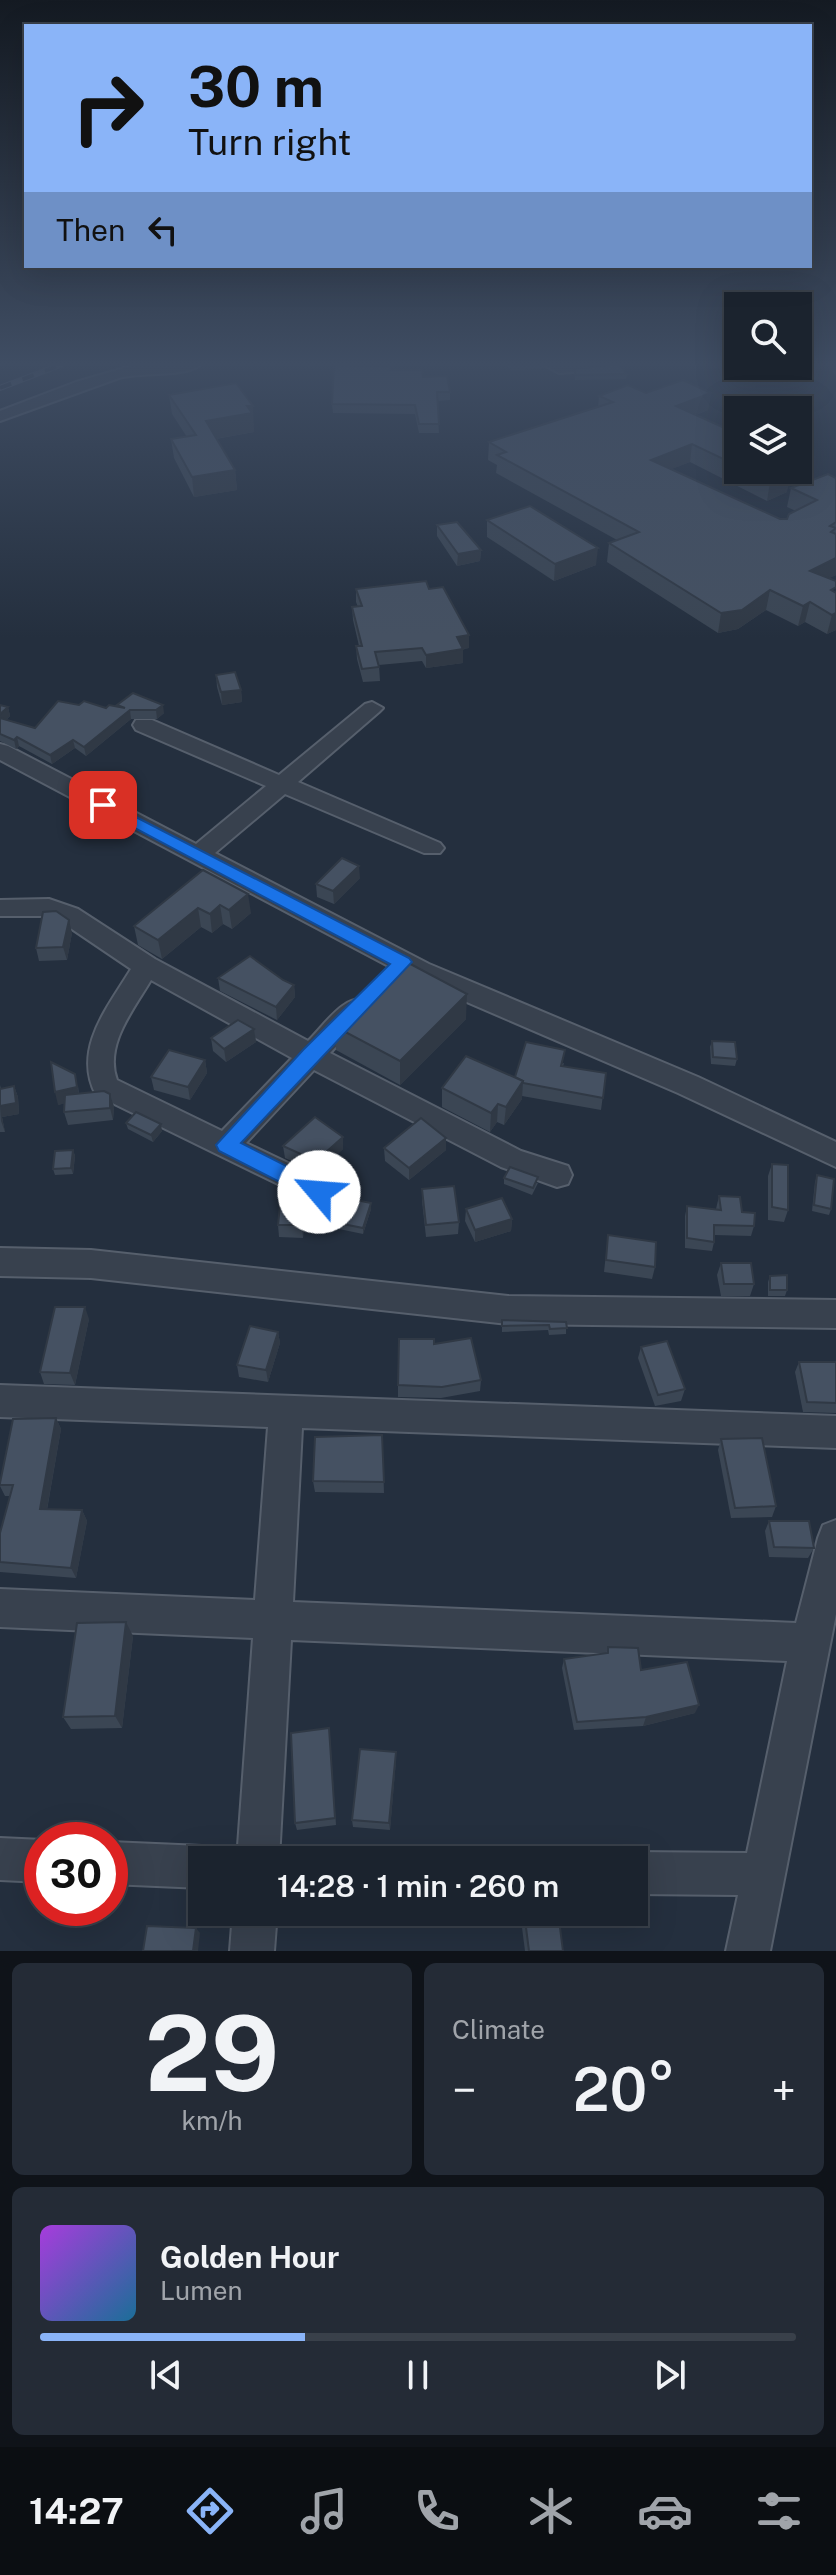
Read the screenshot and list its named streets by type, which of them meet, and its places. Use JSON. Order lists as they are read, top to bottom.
{
  "page": {
    "turn": ["30 m", "Turn right"],
    "then": "Then",
    "limit": "30",
    "trip": "14:28 · 1 min · 260 m",
    "tile": [
      ["29", "km/h"],
      "Climate"
    ],
    "heat": ["−", "20°", "+"],
    "song": ["Golden Hour", "Lumen"],
    "tabs": "14:27"
  }
}
